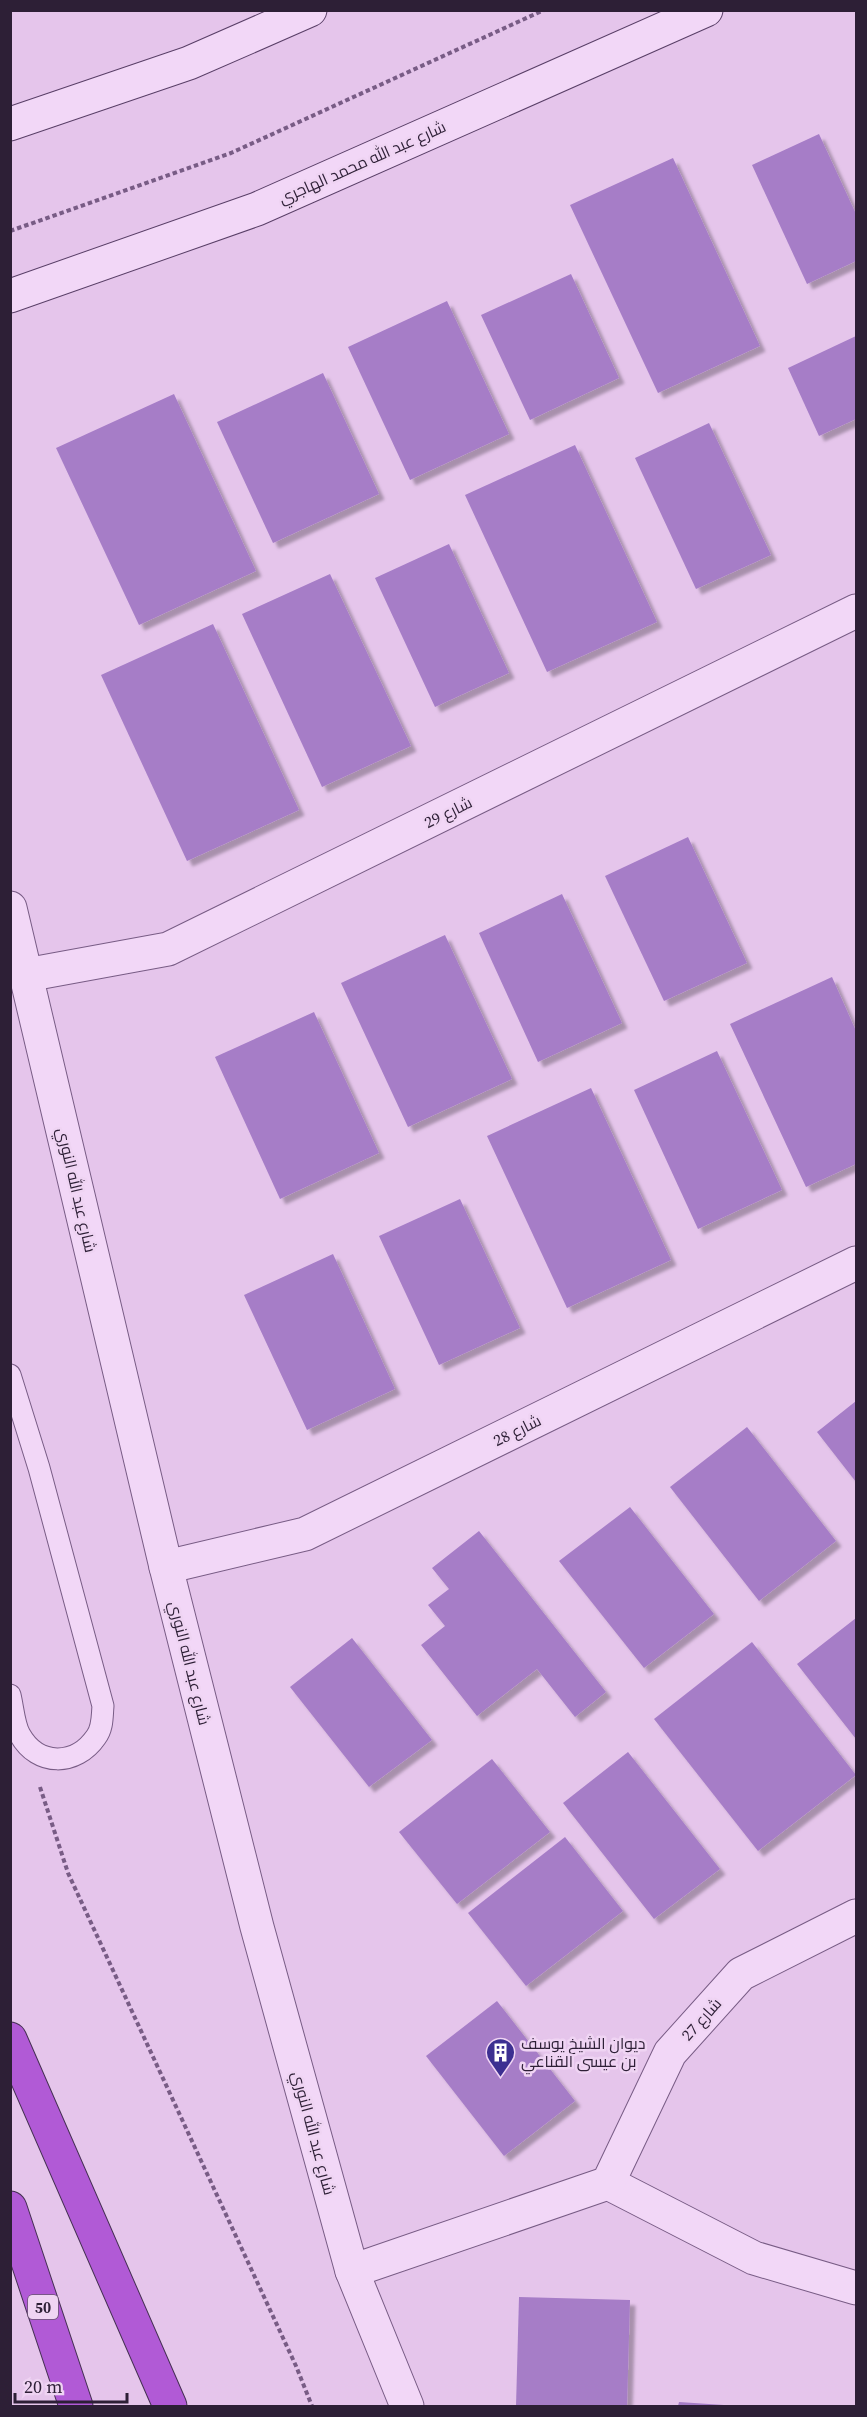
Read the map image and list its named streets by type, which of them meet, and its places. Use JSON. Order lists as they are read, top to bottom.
{
  "streets": {
    "highway": ["50"],
    "street": [
      "شارع عبد الله محمد الهاجري",
      "شارع 29",
      "شارع عبد الله النوري",
      "شارع 28",
      "شارع 27"
    ]
  },
  "crossings": [
    ["شارع 29", "شارع عبد الله النوري"],
    ["شارع عبد الله النوري", "شارع 28"]
  ],
  "places": {
    "building": ["ديوان الشيخ يوسف بن عيسى القناعي"]
  },
  "scale_bar": "20 m"
}
